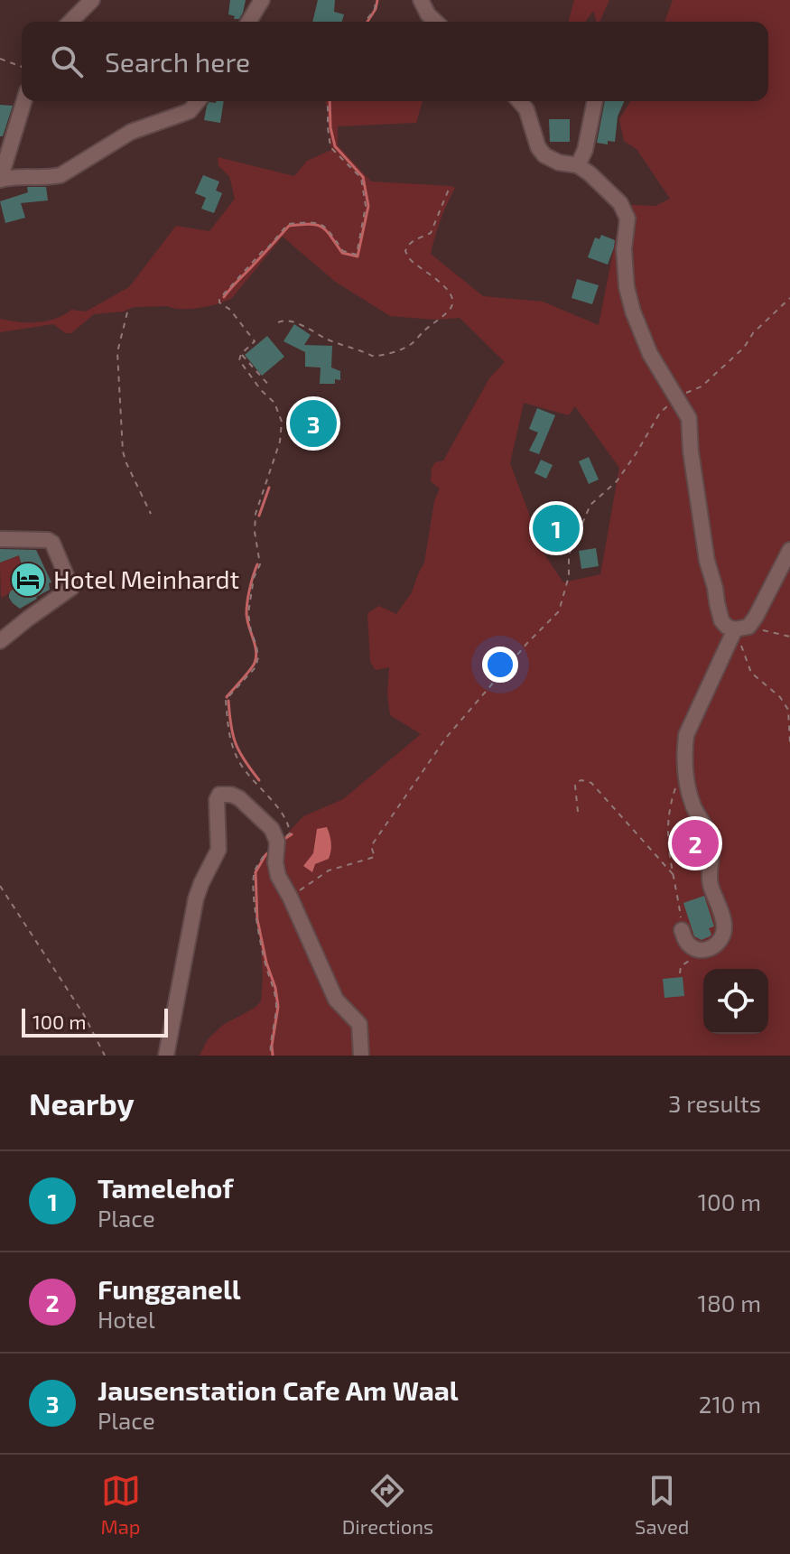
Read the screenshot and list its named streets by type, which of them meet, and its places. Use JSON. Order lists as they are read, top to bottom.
{
  "places": {
    "hotel": ["Hotel Meinhardt"]
  },
  "scale_bar": "100 m",
  "page": {
    "search": "Search here",
    "pins": ["3", "1", "2"],
    "scale": "100 m",
    "heading": ["Nearby", "3 results"],
    "list": [
      {
        "mark": "1",
        "name": "Tamelehof",
        "note": "Place",
        "value": "100 m"
      },
      {
        "mark": "2",
        "name": "Fungganell",
        "note": "Hotel",
        "value": "180 m"
      },
      {
        "mark": "3",
        "name": "Jausenstation Cafe Am Waal",
        "note": "Place",
        "value": "210 m"
      }
    ],
    "nav": ["Map", "Directions", "Saved"]
  }
}
